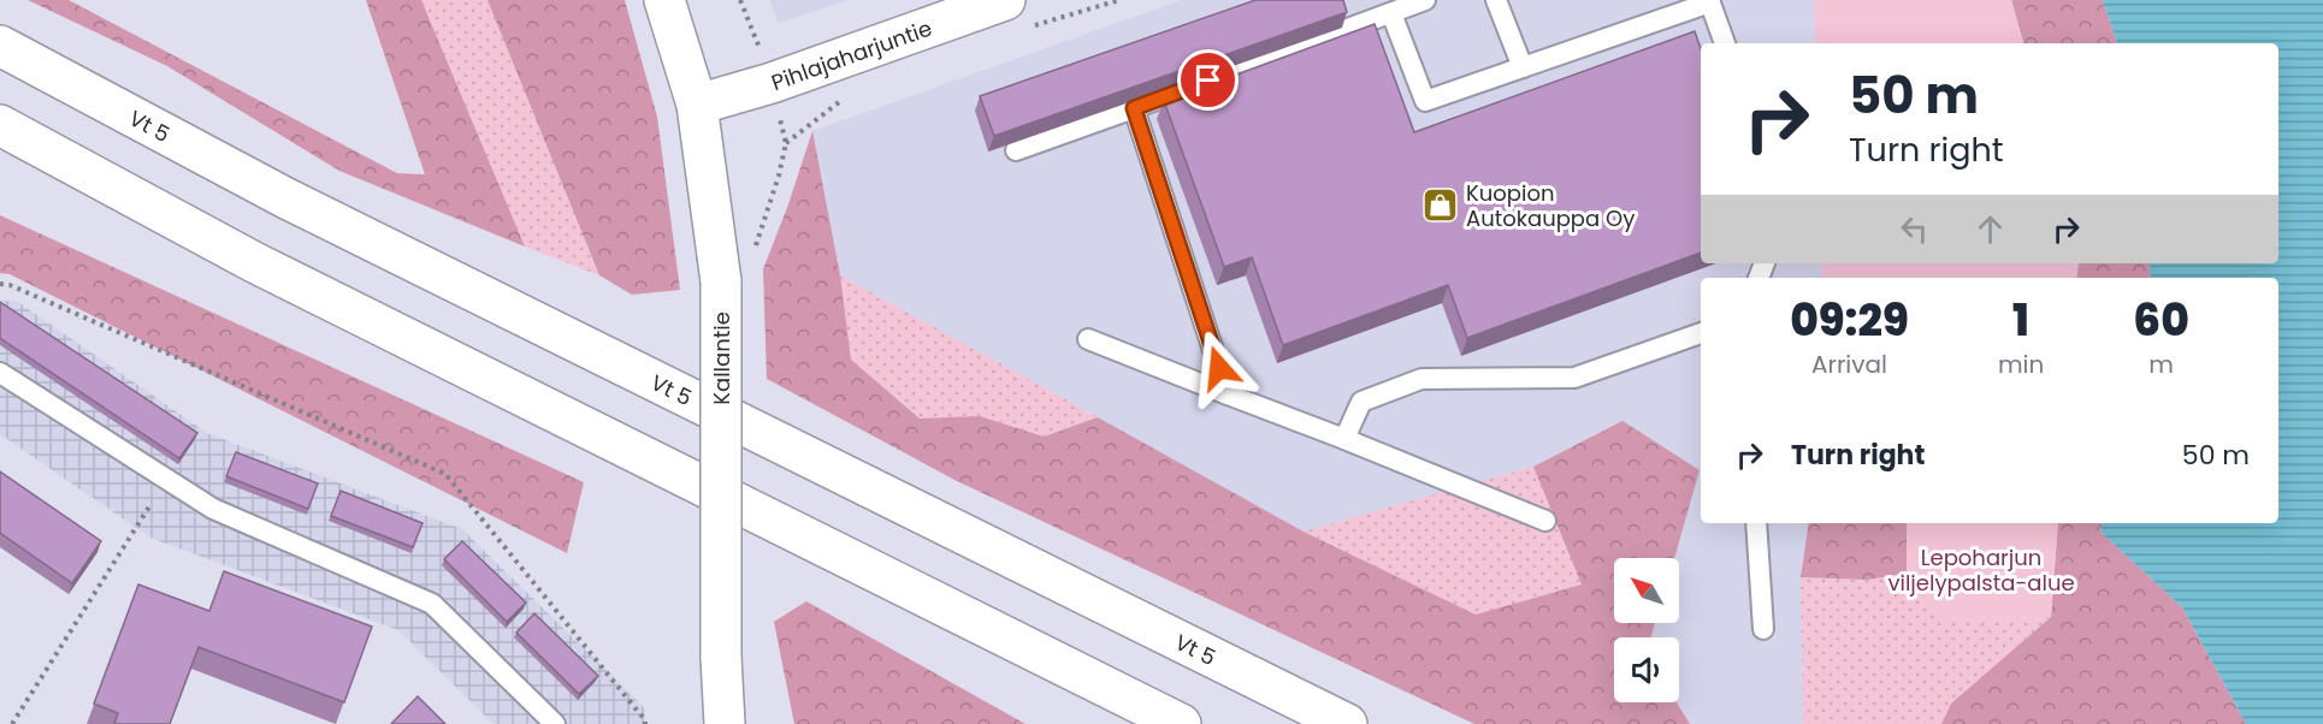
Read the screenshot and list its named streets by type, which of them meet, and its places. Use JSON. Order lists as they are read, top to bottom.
{
  "streets": {
    "main road": ["Pihlajaharjuntie", "Vt 5", "Kallantie"]
  },
  "crossings": [
    ["Pihlajaharjuntie", "Kallantie"]
  ],
  "parks": ["Lepoharjun viljelypalsta-alue"],
  "places": {
    "shop": ["Kuopion Autokauppa Oy"]
  },
  "north": "top left",
  "page": {
    "turn": ["50 m", "Turn right"],
    "eta": [
      "09:29",
      "Arrival",
      "1",
      "min",
      "60",
      "m"
    ],
    "list": [
      {
        "name": "Turn right",
        "value": "50 m"
      }
    ]
  }
}
